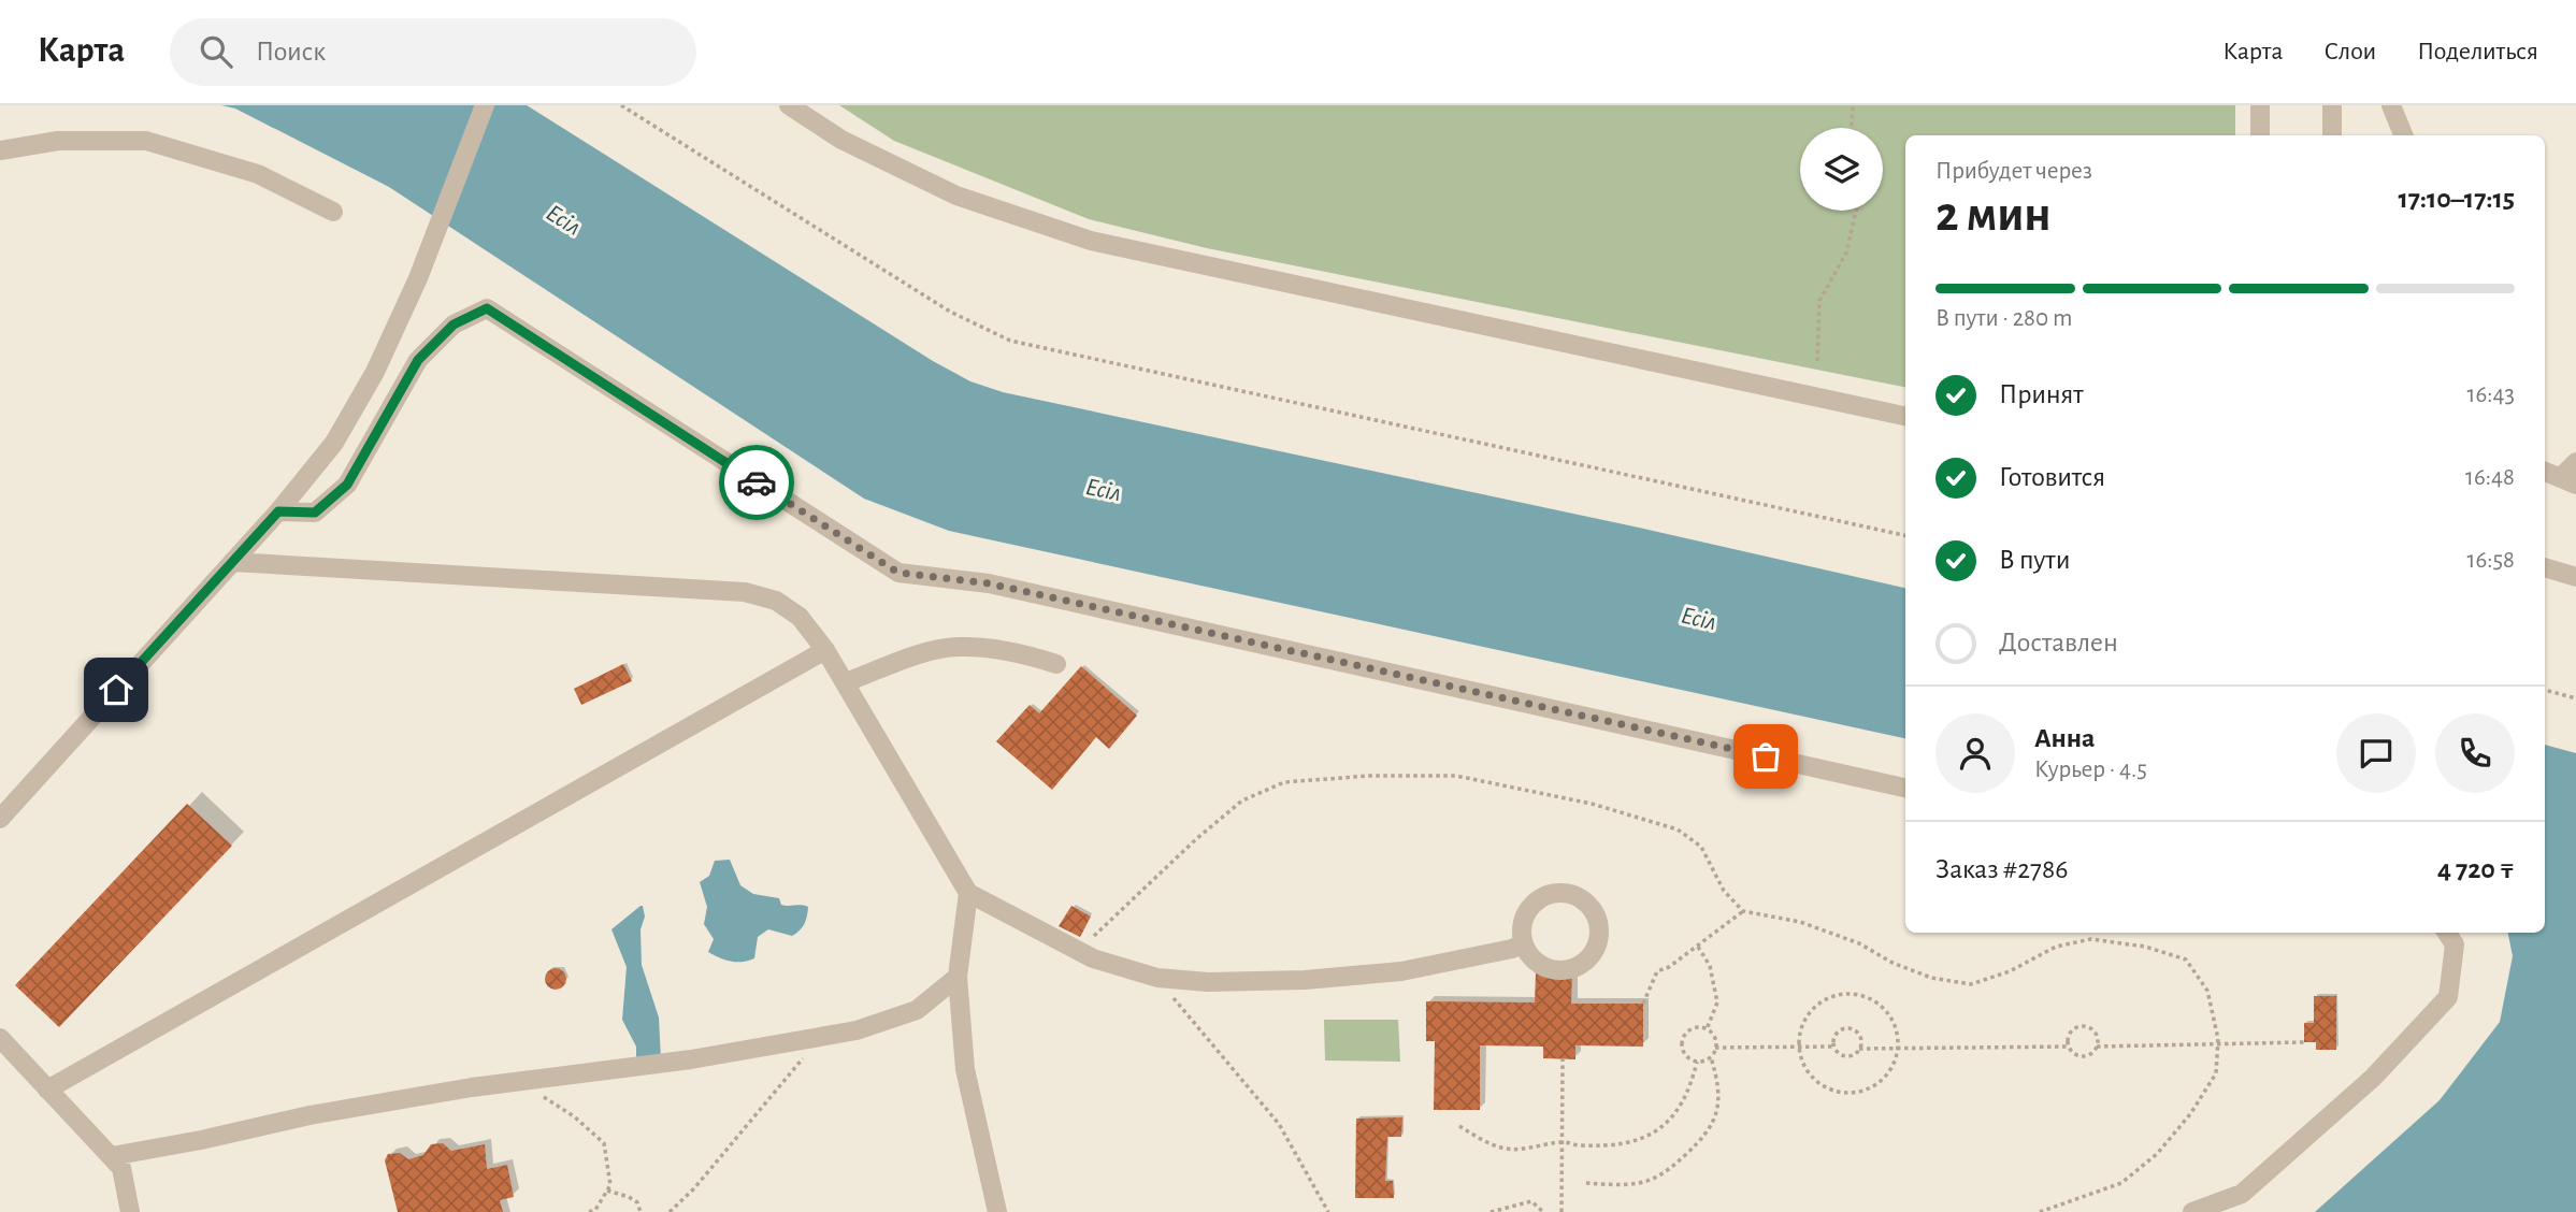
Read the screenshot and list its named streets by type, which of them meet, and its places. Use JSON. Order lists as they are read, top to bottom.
{
  "water": ["Есіл"],
  "page": {
    "header": "Карта",
    "search": "Поиск",
    "nav": ["Карта", "Слои", "Поделиться"],
    "heading": ["2 мин", "Прибудет через", "17:10–17:15"],
    "panel": [
      "Анна",
      "Курьер · 4.5",
      "Заказ #2786",
      "4 720 ₸"
    ],
    "bar": "В пути · 280 m",
    "list": [
      ["Принят", "16:43"],
      ["Готовится", "16:48"],
      ["В пути", "16:58"],
      "Доставлен"
    ]
  }
}
